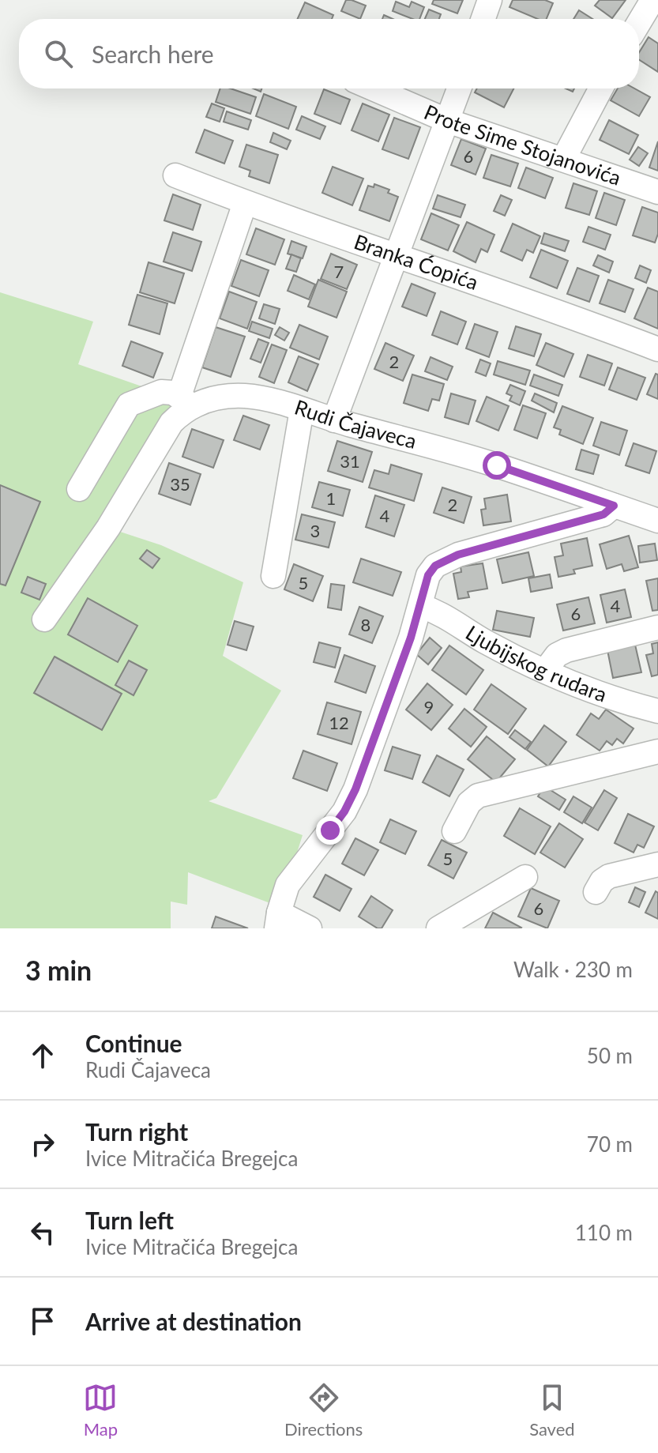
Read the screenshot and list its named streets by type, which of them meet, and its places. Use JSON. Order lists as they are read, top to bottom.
{
  "streets": {
    "street": [
      "Prote Sime Stojanovića",
      "Branka Ćopića",
      "Rudi Čajaveca",
      "Ljubijskog rudara"
    ]
  },
  "house_numbers": [
    "6",
    "7",
    "2",
    "31",
    "35",
    "1",
    "2",
    "4",
    "3",
    "5",
    "4",
    "6",
    "8",
    "9",
    "12",
    "5",
    "6"
  ],
  "page": {
    "search": "Search here",
    "heading": ["3 min", "Walk · 230 m"],
    "list": [
      ["Continue", "Rudi Čajaveca", "50 m"],
      ["Turn right", "Ivice Mitračića Bregejca", "70 m"],
      ["Turn left", "Ivice Mitračića Bregejca", "110 m"],
      "Arrive at destination"
    ],
    "nav": ["Map", "Directions", "Saved"]
  }
}
